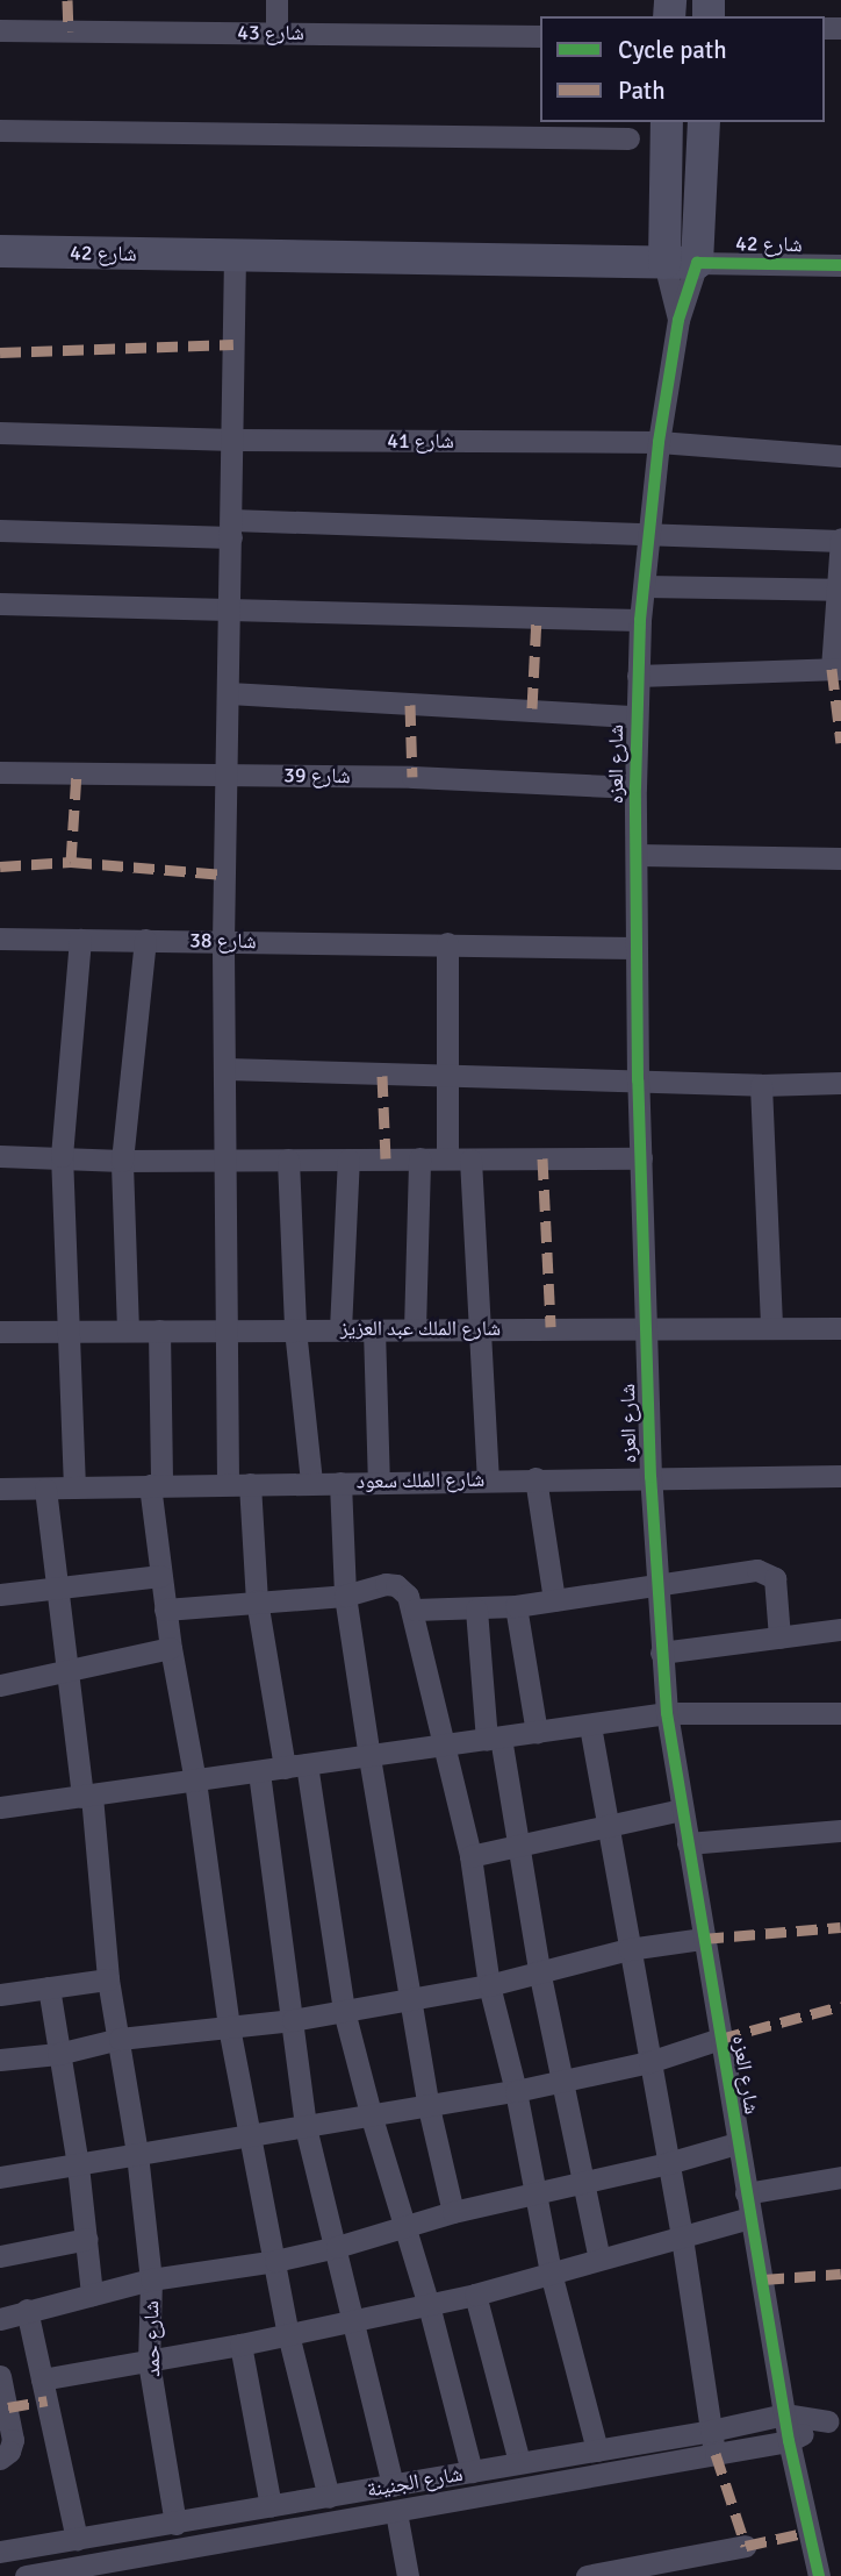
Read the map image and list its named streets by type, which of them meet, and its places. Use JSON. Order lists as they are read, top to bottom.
{
  "streets": {
    "main road": ["شارع 42", "شارع العزه"],
    "street": [
      "شارع 43",
      "شارع 41",
      "شارع 39",
      "شارع 38",
      "شارع الملك عبد العزيز",
      "شارع الملك سعود",
      "شارع حمد",
      "شارع الجنينة"
    ]
  },
  "crossings": [
    ["شارع 42", "شارع العزه"],
    ["شارع 41", "شارع العزه"],
    ["شارع العزه", "شارع 39"],
    ["شارع العزه", "شارع 38"],
    ["شارع العزه", "شارع الملك عبد العزيز"],
    ["شارع العزه", "شارع الملك سعود"],
    ["شارع العزه", "شارع الجنينة"],
    ["شارع الملك سعود", "شارع حمد"],
    ["شارع حمد", "شارع الجنينة"]
  ],
  "legend": ["Cycle path", "Path"]
}
